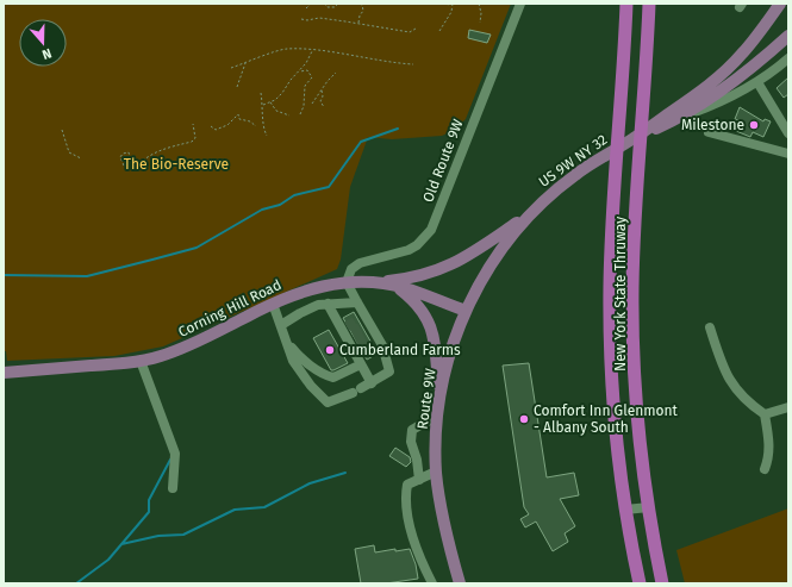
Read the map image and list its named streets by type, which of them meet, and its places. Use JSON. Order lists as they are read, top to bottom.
{
  "streets": {
    "highway": ["New York State Thruway"],
    "main road": ["US 9W NY 32", "Corning Hill Road", "Route 9W"],
    "street": ["Old Route 9W"]
  },
  "crossings": [
    ["Old Route 9W", "Corning Hill Road"],
    ["US 9W NY 32", "Route 9W"],
    ["Corning Hill Road", "Route 9W"]
  ],
  "parks": ["The Bio-Reserve"],
  "places": ["Milestone", "Cumberland Farms", "Comfort Inn Glenmont - Albany South"],
  "north": "bottom"
}
